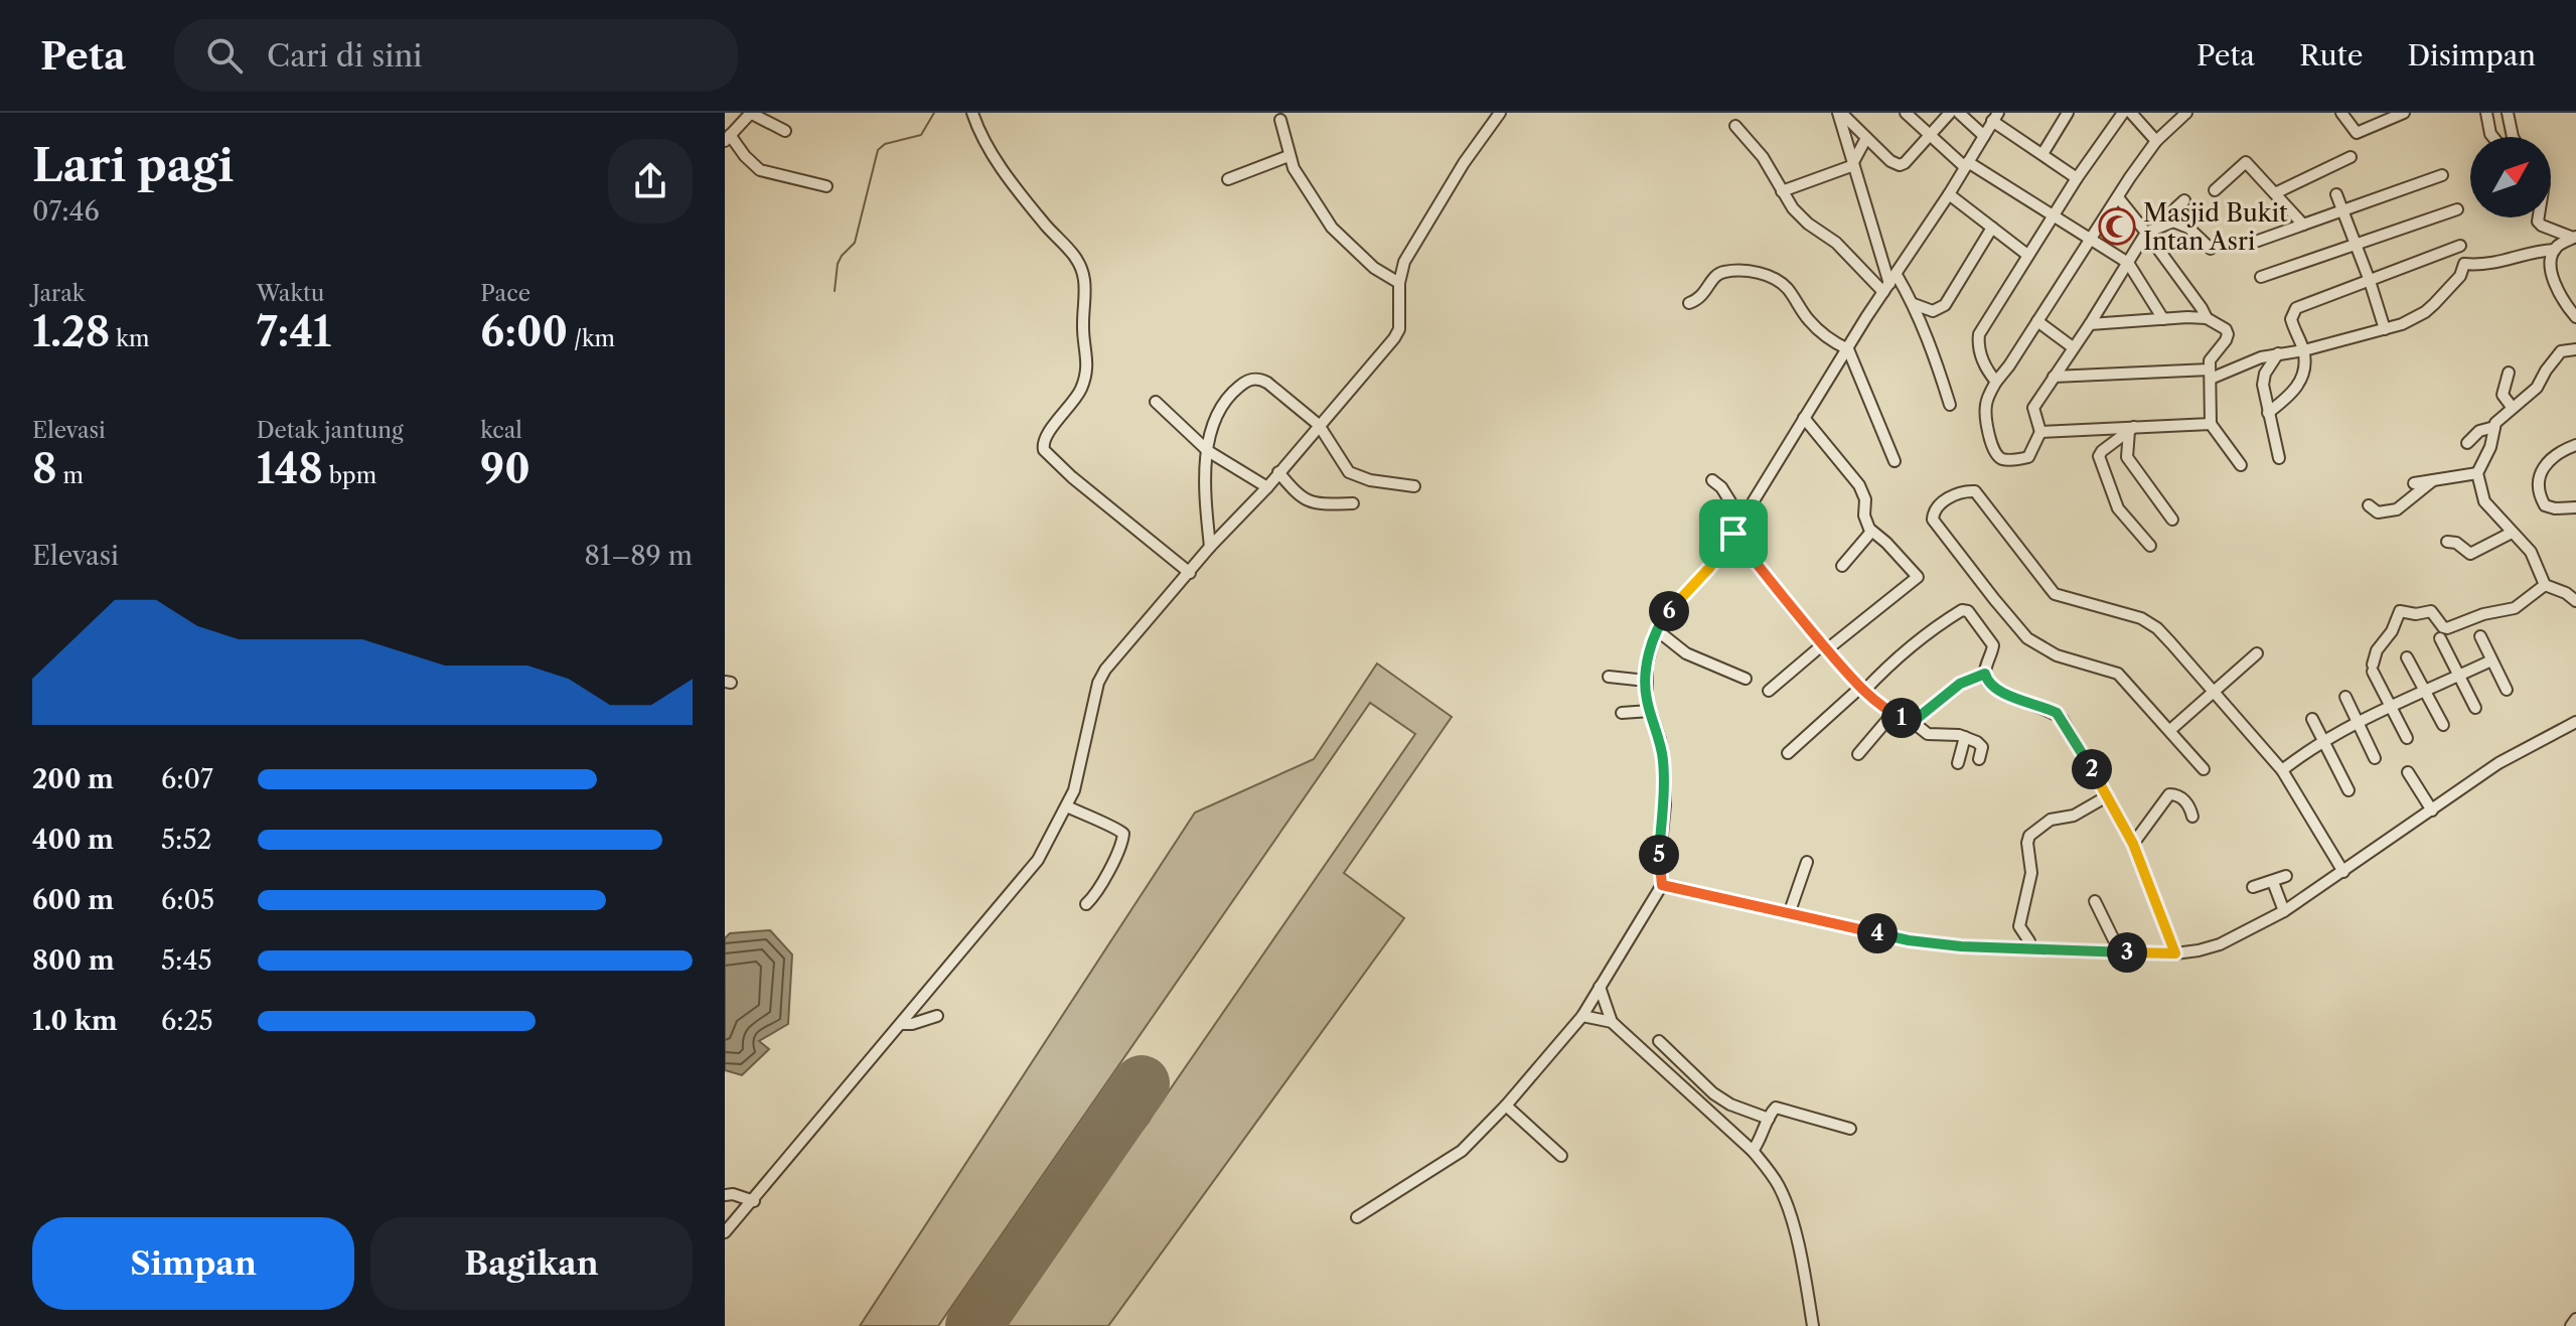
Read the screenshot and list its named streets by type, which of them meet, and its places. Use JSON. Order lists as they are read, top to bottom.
{
  "places": {
    "mosque": ["Masjid Bukit Intan Asri"]
  },
  "north": "top right",
  "page": {
    "header": "Peta",
    "search": "Cari di sini",
    "nav": ["Peta", "Rute", "Disimpan"],
    "heading": ["Lari pagi", "07:46"],
    "stats": [
      ["Jarak", "1.28 km"],
      ["Waktu", "7:41"],
      ["Pace", "6:00 /km"],
      ["Elevasi", "8 m"],
      ["Detak jantung", "148 bpm"],
      ["kcal", "90"]
    ],
    "chart": ["Elevasi", "81–89 m"],
    "pins": [
      "6",
      "1",
      "2",
      "5",
      "4",
      "3"
    ],
    "list": [
      {
        "name": "200 m",
        "note": "6:07"
      },
      {
        "name": "400 m",
        "note": "5:52"
      },
      {
        "name": "600 m",
        "note": "6:05"
      },
      {
        "name": "800 m",
        "note": "5:45"
      },
      {
        "name": "1.0 km",
        "note": "6:25"
      }
    ],
    "buttons": ["Simpan", "Bagikan"]
  }
}
